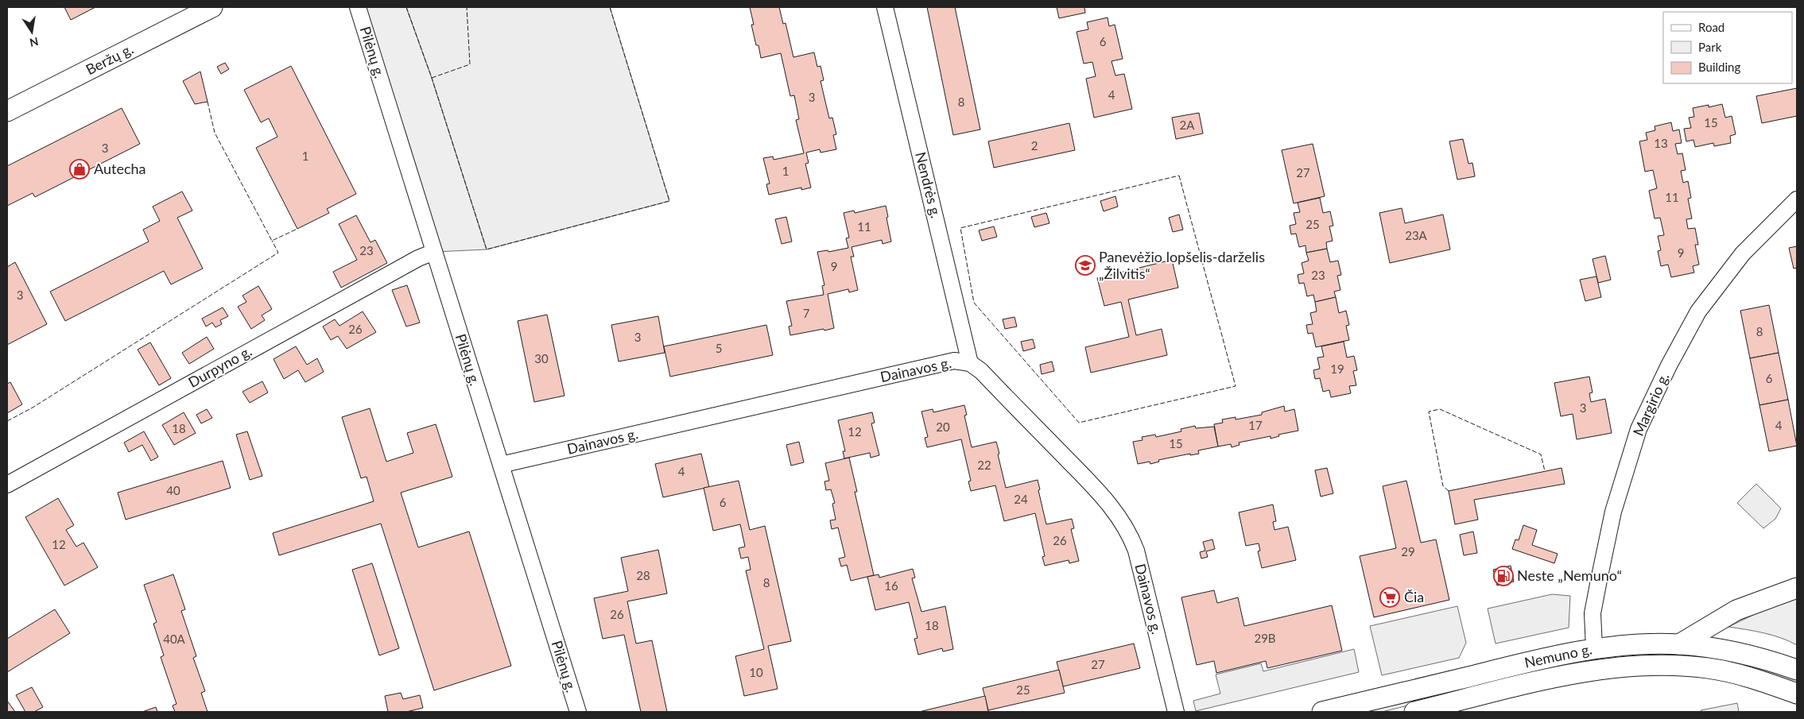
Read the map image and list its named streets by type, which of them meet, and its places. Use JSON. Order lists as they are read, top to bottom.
{
  "streets": {
    "main road": ["Beržų g.", "Nemuno g."],
    "street": [
      "Pilėnų g.",
      "Nendrės g.",
      "Durpyno g.",
      "Dainavos g.",
      "Margirio g."
    ]
  },
  "crossings": [
    ["Pilėnų g.", "Durpyno g."],
    ["Pilėnų g.", "Dainavos g."],
    ["Nendrės g.", "Dainavos g."],
    ["Margirio g.", "Nemuno g."]
  ],
  "places": {
    "shop": ["Autecha"],
    "school or university": ["Panevėžio lopšelis-darželis „Žilvitis“"],
    "fuel station": ["Neste „Nemuno“"],
    "supermarket": ["Čia"]
  },
  "house_numbers": [
    "6",
    "4",
    "3",
    "8",
    "15",
    "2A",
    "13",
    "2",
    "3",
    "1",
    "1",
    "27",
    "11",
    "25",
    "11",
    "23A",
    "23",
    "9",
    "9",
    "23",
    "3",
    "7",
    "26",
    "8",
    "3",
    "5",
    "30",
    "19",
    "6",
    "3",
    "17",
    "4",
    "20",
    "18",
    "12",
    "15",
    "22",
    "4",
    "40",
    "24",
    "6",
    "26",
    "12",
    "29",
    "28",
    "8",
    "16",
    "26",
    "18",
    "29B",
    "40A",
    "27",
    "10",
    "25"
  ],
  "legend": ["Road", "Park", "Building"],
  "north": "bottom"
}
